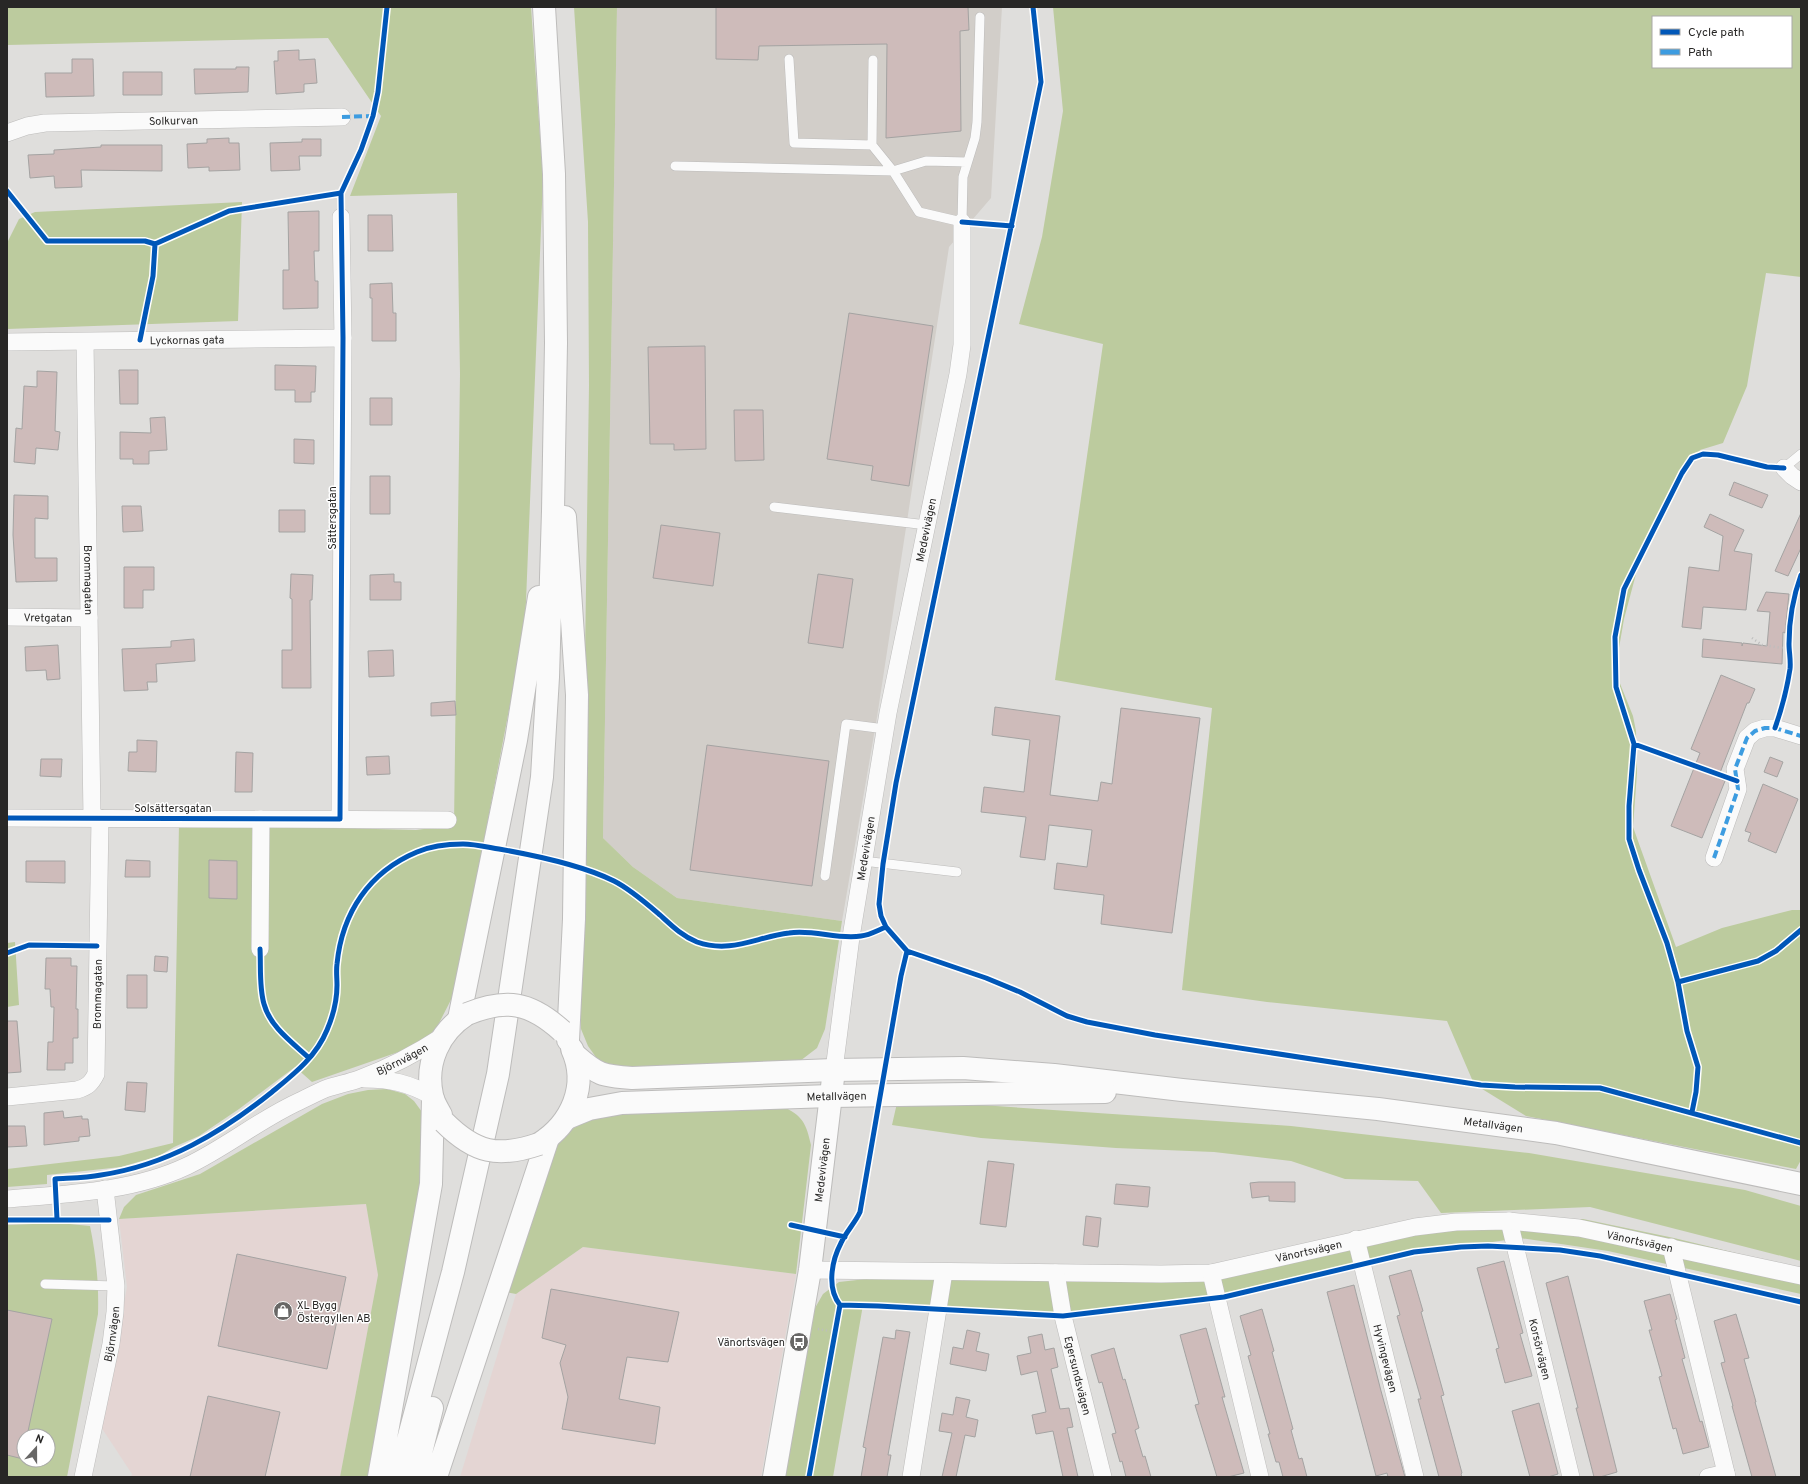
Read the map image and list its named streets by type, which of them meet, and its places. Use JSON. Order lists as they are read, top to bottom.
{
  "streets": {
    "main road": ["Medevivägen", "Metallvägen"],
    "street": [
      "Solkurvan",
      "Lyckornas gata",
      "Sättersgatan",
      "Brommagatan",
      "Vretgatan",
      "Solsättersgatan",
      "Björnvägen",
      "Vänortsvägen",
      "Korsörvägen",
      "Hyvingevägen",
      "Egersundsvägen"
    ]
  },
  "crossings": [
    ["Lyckornas gata", "Sättersgatan"],
    ["Lyckornas gata", "Brommagatan"],
    ["Sättersgatan", "Solsättersgatan"],
    ["Medevivägen", "Metallvägen"],
    ["Medevivägen", "Vänortsvägen"],
    ["Brommagatan", "Vretgatan"],
    ["Brommagatan", "Solsättersgatan"],
    ["Vänortsvägen", "Korsörvägen"],
    ["Vänortsvägen", "Hyvingevägen"],
    ["Vänortsvägen", "Egersundsvägen"]
  ],
  "places": {
    "shop": ["XL Bygg Östergyllen AB"],
    "bus stop": ["Vänortsvägen"]
  },
  "legend": ["Cycle path", "Path"],
  "north": "top"
}
